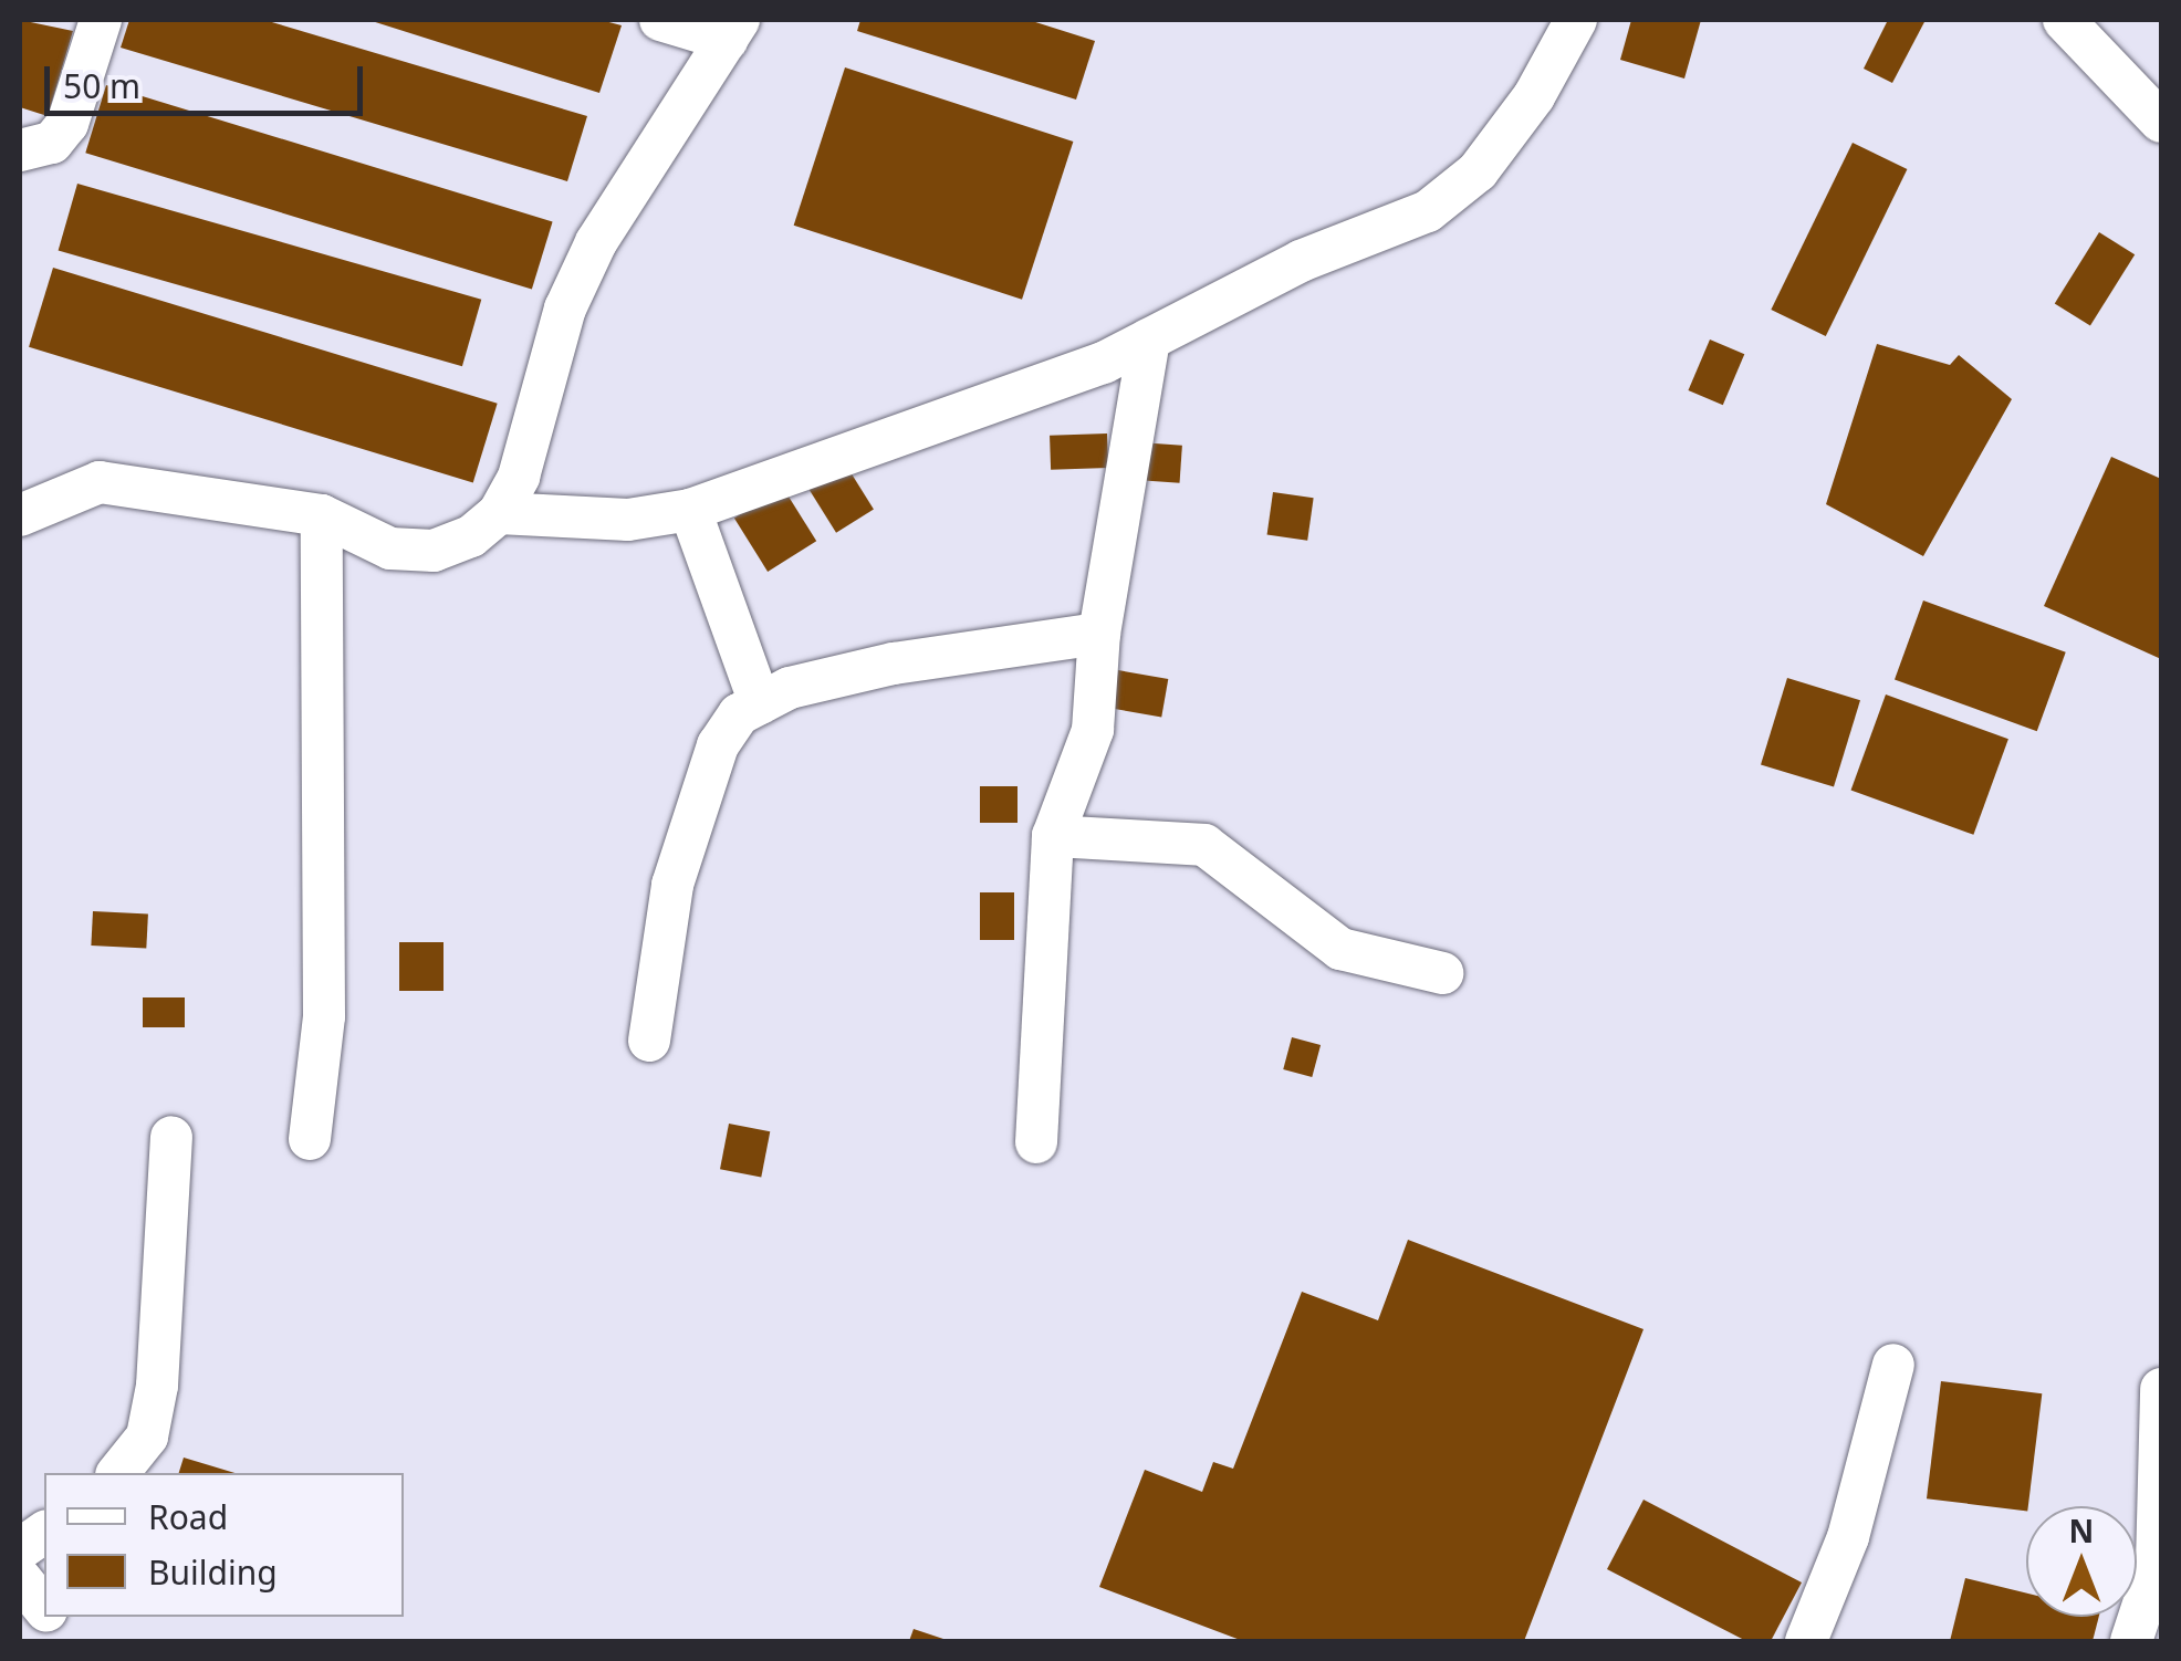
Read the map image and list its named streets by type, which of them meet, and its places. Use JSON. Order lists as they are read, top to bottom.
{
  "legend": ["Road", "Building"],
  "scale_bar": "50 m",
  "north": "top"
}
